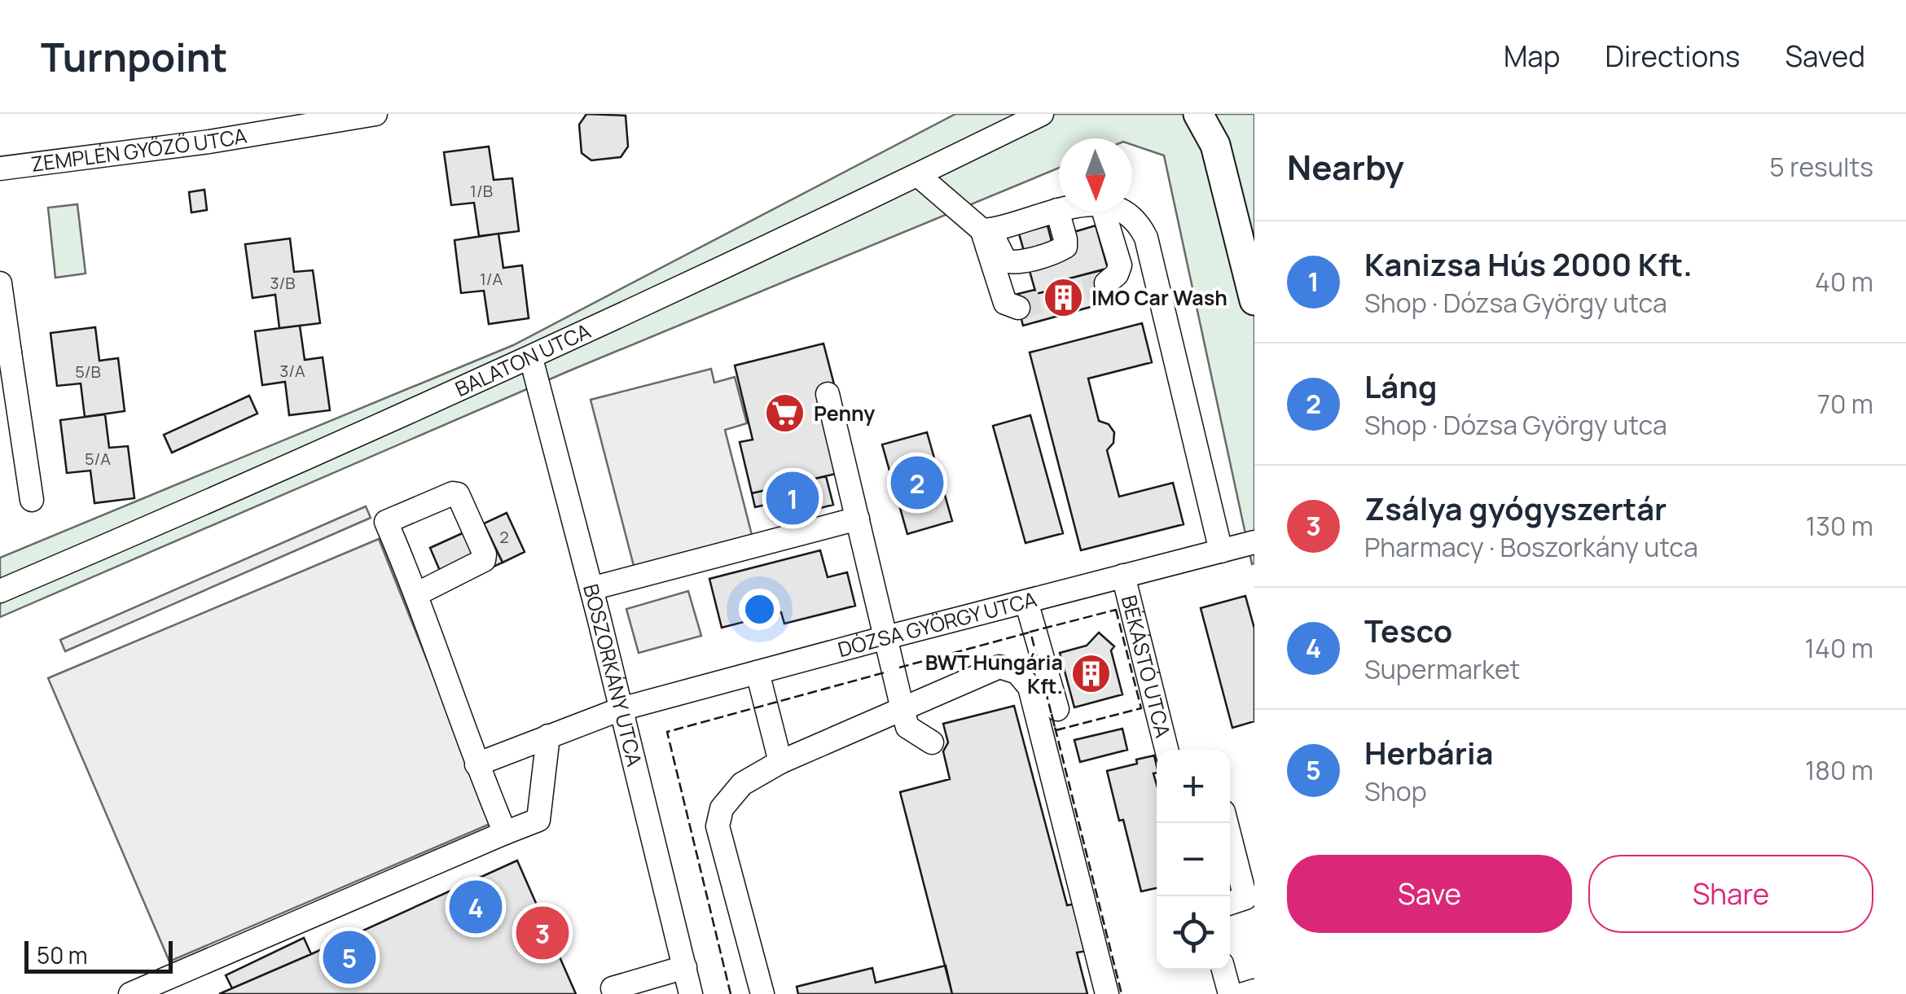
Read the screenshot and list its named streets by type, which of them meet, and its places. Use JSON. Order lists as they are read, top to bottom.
{
  "streets": {
    "street": [
      "ZEMPLÉN GYŐZŐ UTCA",
      "BALATON UTCA",
      "DÓZSA GYÖRGY UTCA",
      "BÉKÁSTÓ UTCA",
      "BOSZORKÁNY UTCA"
    ]
  },
  "crossings": [
    ["BALATON UTCA", "BOSZORKÁNY UTCA"],
    ["DÓZSA GYÖRGY UTCA", "BÉKÁSTÓ UTCA"],
    ["DÓZSA GYÖRGY UTCA", "BOSZORKÁNY UTCA"]
  ],
  "places": {
    "building": ["IMO Car Wash", "BWT Hungária Kft."],
    "supermarket": ["Penny"]
  },
  "house_numbers": [
    "1/B",
    "1/A",
    "3/B",
    "3/A",
    "5/B",
    "5/A",
    "2"
  ],
  "scale_bar": "50 m",
  "north": "bottom",
  "page": {
    "header": "Turnpoint",
    "nav": ["Map", "Directions", "Saved"],
    "heading": ["Nearby", "5 results"],
    "list": [
      {
        "mark": "1",
        "name": "Kanizsa Hús 2000 Kft.",
        "note": "Shop · Dózsa György utca",
        "value": "40 m"
      },
      {
        "mark": "2",
        "name": "Láng",
        "note": "Shop · Dózsa György utca",
        "value": "70 m"
      },
      {
        "mark": "3",
        "name": "Zsálya gyógyszertár",
        "note": "Pharmacy · Boszorkány utca",
        "value": "130 m"
      },
      {
        "mark": "4",
        "name": "Tesco",
        "note": "Supermarket",
        "value": "140 m"
      },
      {
        "mark": "5",
        "name": "Herbária",
        "note": "Shop",
        "value": "180 m"
      }
    ],
    "pins": [
      "2",
      "1",
      "4",
      "3",
      "5"
    ],
    "map_buttons": ["+", "−"],
    "buttons": ["Save", "Share"],
    "scale": "50 m"
  }
}
